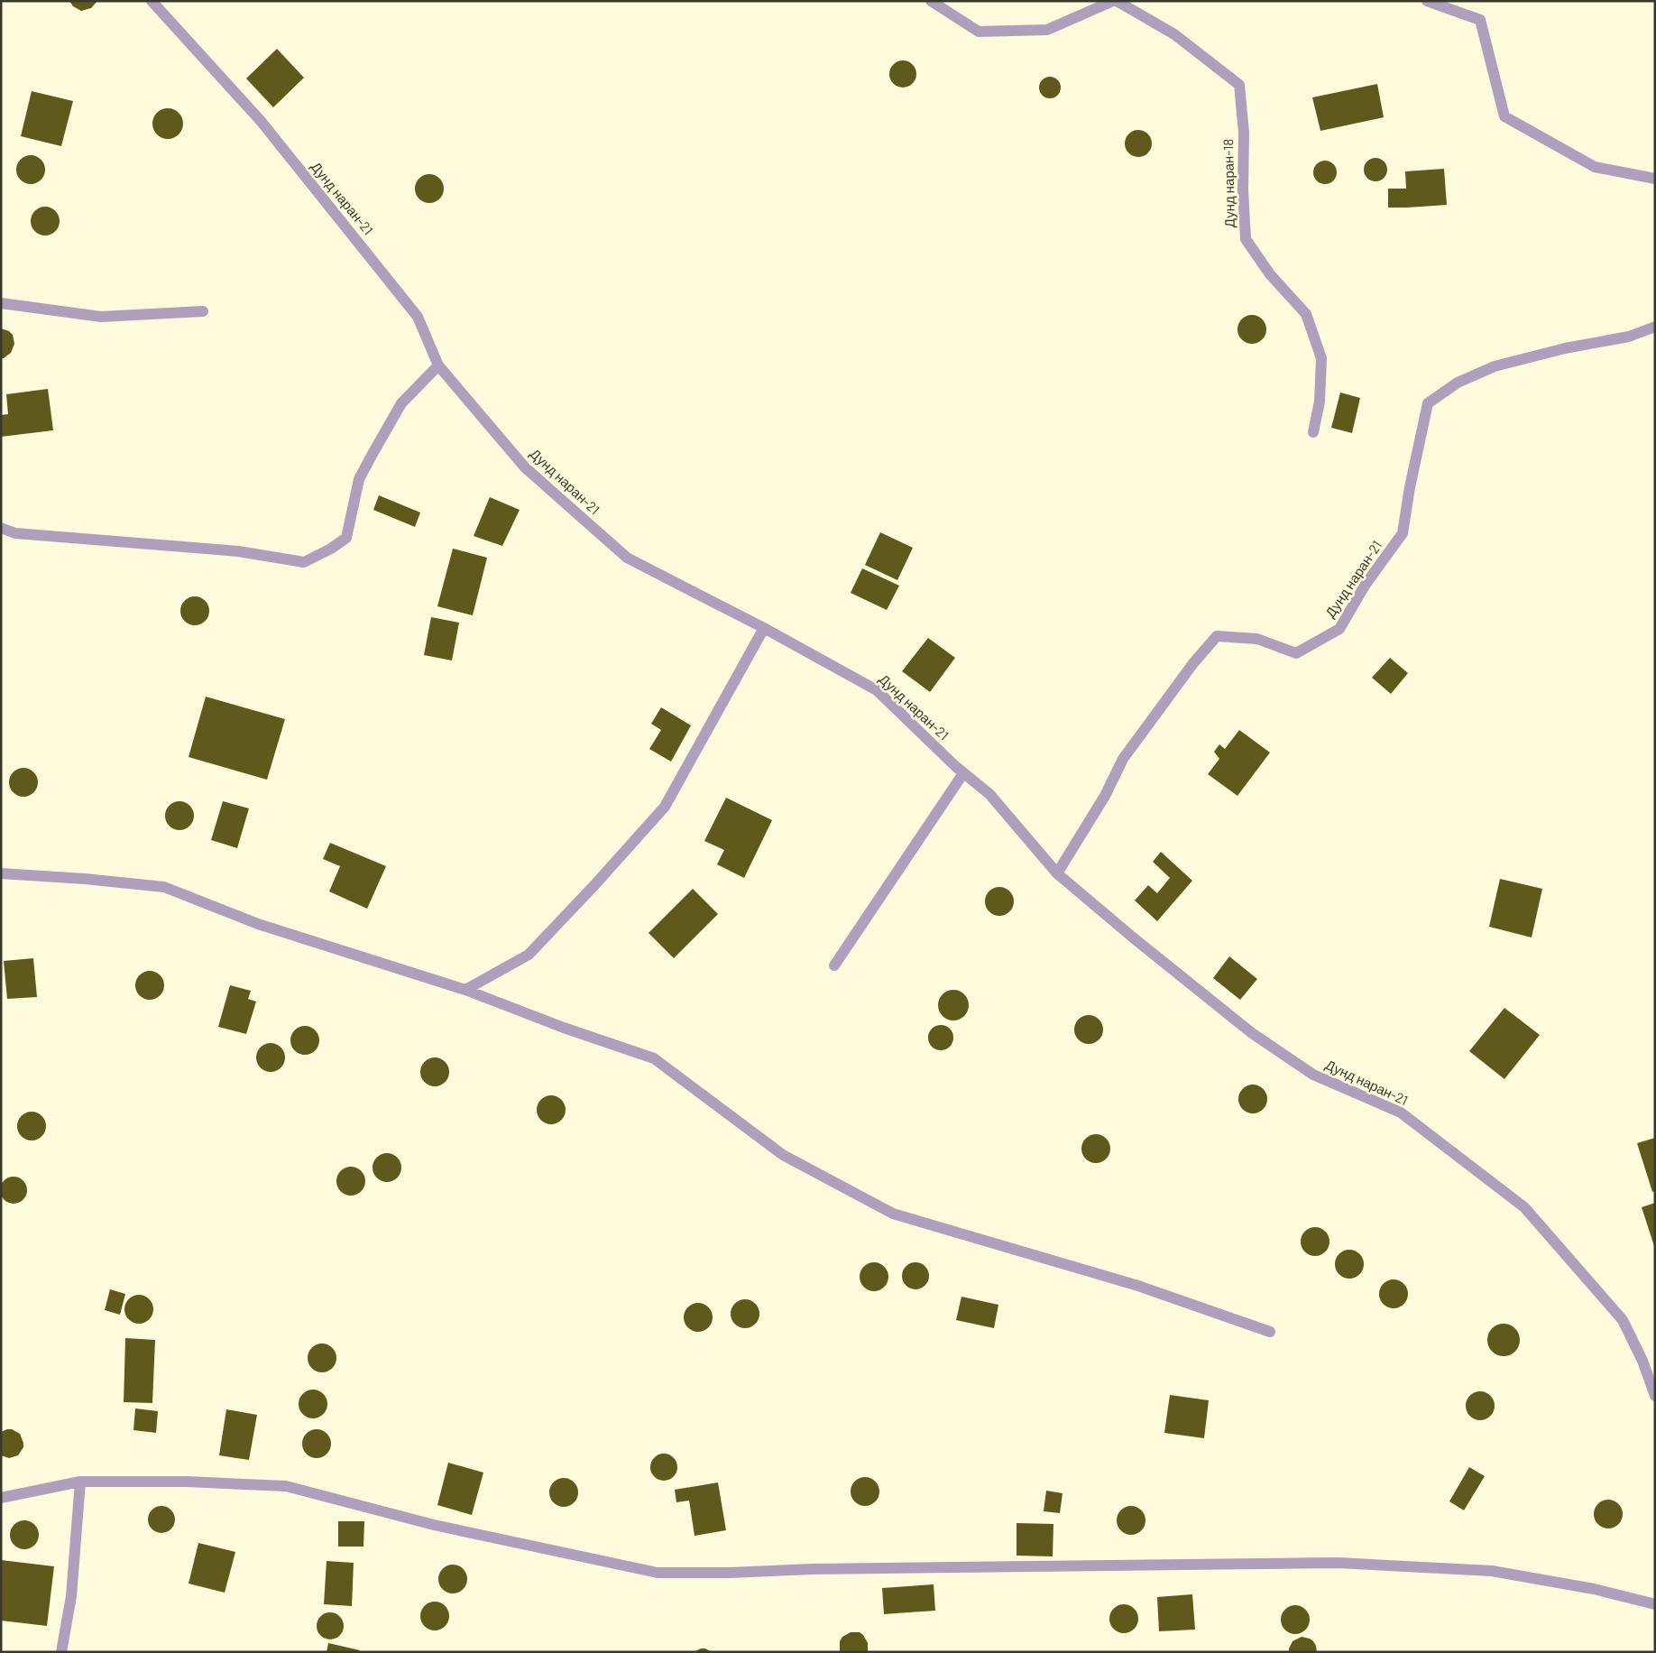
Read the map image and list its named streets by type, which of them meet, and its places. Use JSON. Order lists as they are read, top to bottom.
{
  "streets": {
    "street": ["Дунд наран-18", "Дунд наран-21"]
  }
}
